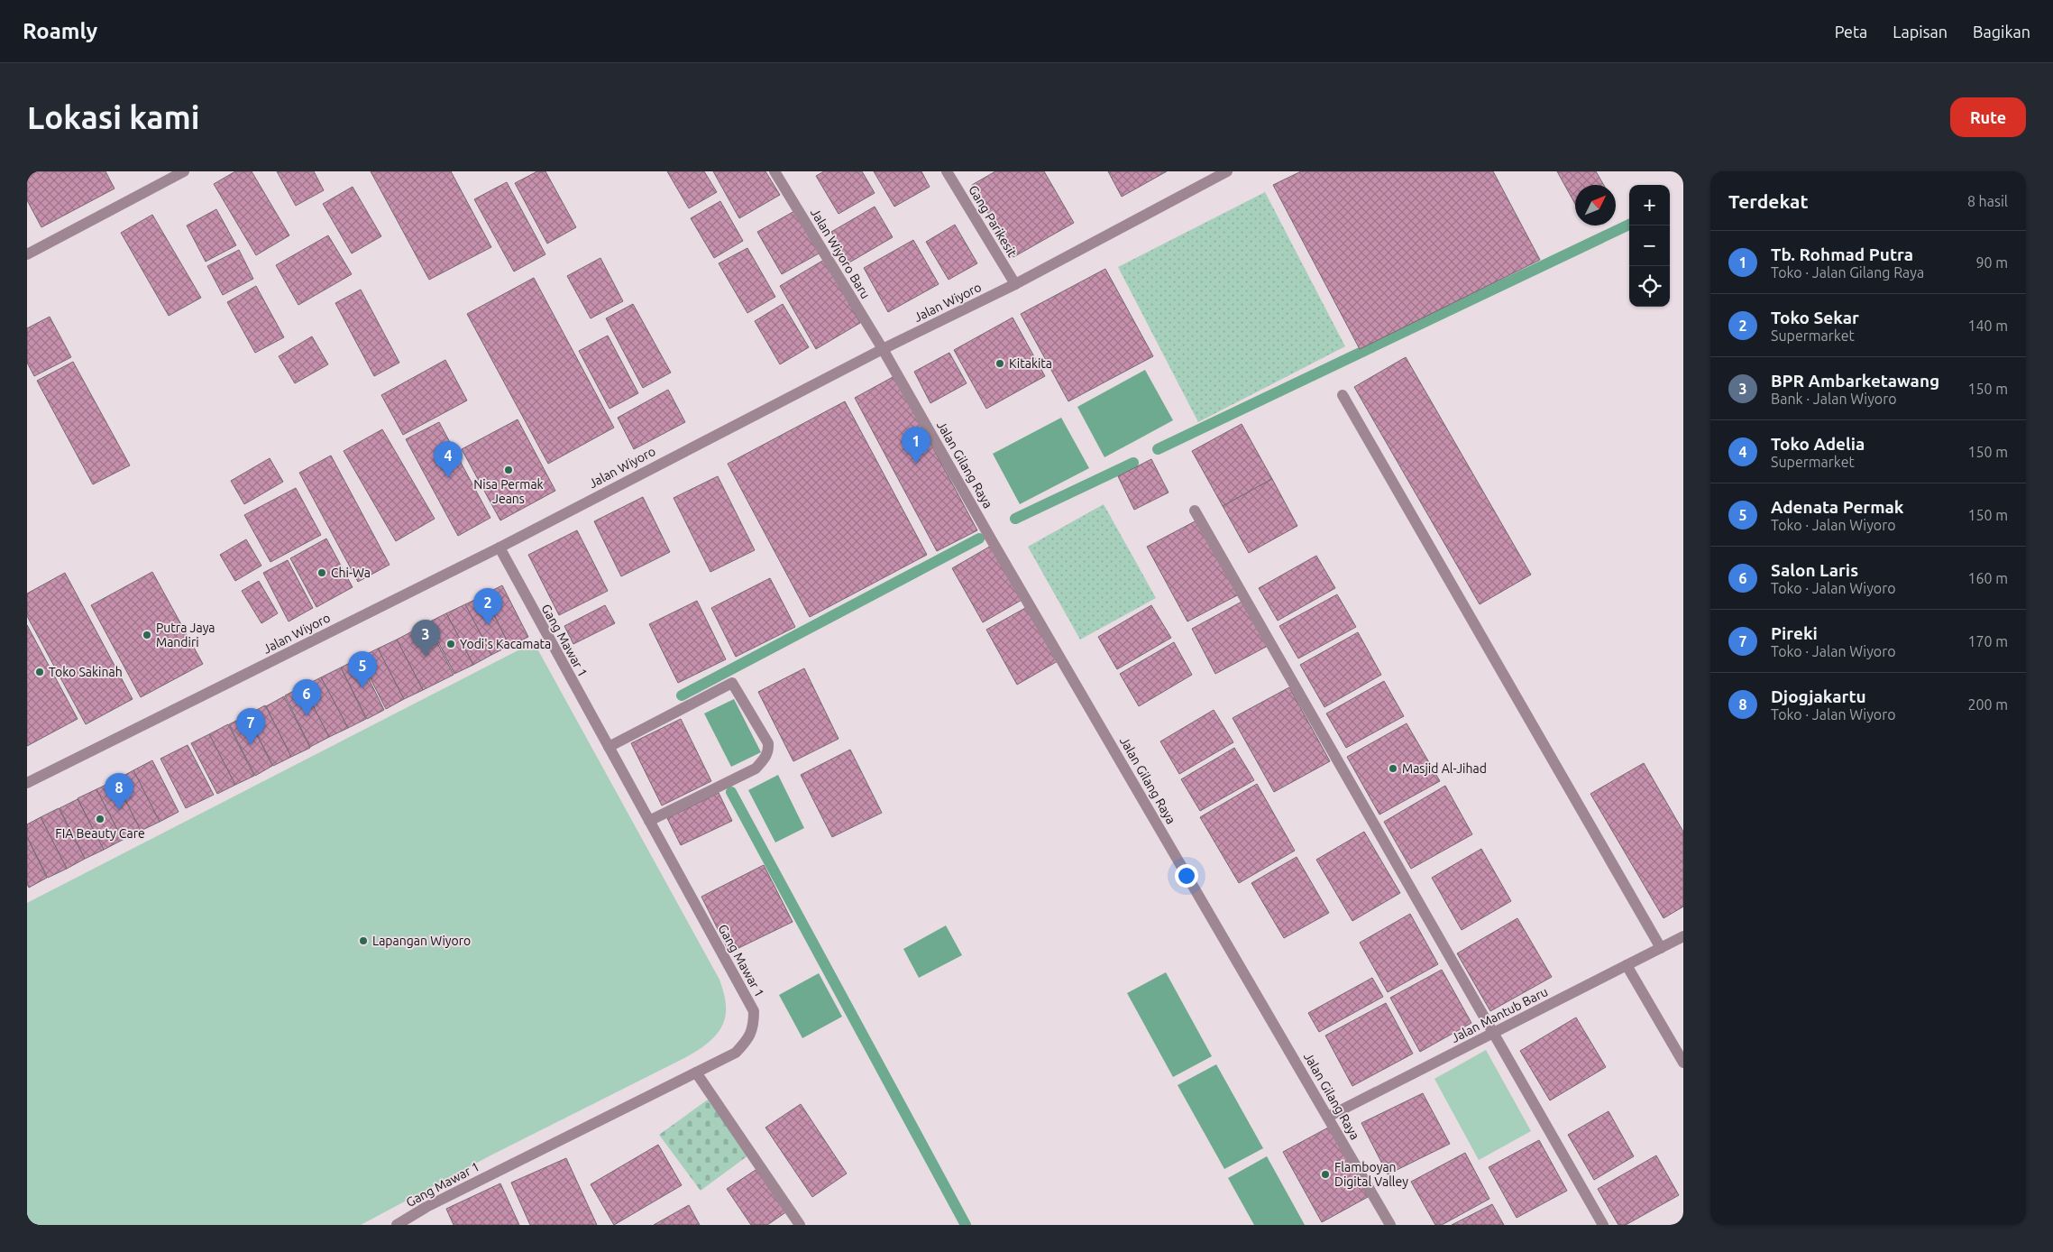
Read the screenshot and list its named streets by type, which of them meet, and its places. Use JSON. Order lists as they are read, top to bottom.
{
  "streets": {
    "street": [
      "Gang Parikesit",
      "Jalan Wiyoro Baru",
      "Jalan Wiyoro",
      "Jalan Gilang Raya",
      "Gang Mawar 1",
      "Jalan Mantub Baru"
    ]
  },
  "crossings": [
    ["Gang Parikesit", "Jalan Wiyoro"],
    ["Jalan Wiyoro Baru", "Jalan Wiyoro"],
    ["Jalan Wiyoro Baru", "Jalan Gilang Raya"],
    ["Jalan Wiyoro", "Jalan Gilang Raya"],
    ["Jalan Wiyoro", "Gang Mawar 1"],
    ["Jalan Gilang Raya", "Jalan Mantub Baru"]
  ],
  "places": [
    "Kitakita",
    "Nisa Permak Jeans",
    "Chi-Wa",
    "Putra Jaya Mandiri",
    "Yodi's Kacamata",
    "Toko Sakinah",
    "Masjid Al-Jihad",
    "FIA Beauty Care",
    "Lapangan Wiyoro",
    "Flamboyan Digital Valley"
  ],
  "north": "top right",
  "page": {
    "header": "Roamly",
    "nav": ["Peta", "Lapisan", "Bagikan"],
    "buttons": "Rute",
    "title": "Lokasi kami",
    "heading": ["Terdekat", "8 hasil"],
    "map_buttons": ["+", "−"],
    "list": [
      {
        "mark": "1",
        "name": "Tb. Rohmad Putra",
        "note": "Toko · Jalan Gilang Raya",
        "value": "90 m"
      },
      {
        "mark": "2",
        "name": "Toko Sekar",
        "note": "Supermarket",
        "value": "140 m"
      },
      {
        "mark": "3",
        "name": "BPR Ambarketawang",
        "note": "Bank · Jalan Wiyoro",
        "value": "150 m"
      },
      {
        "mark": "4",
        "name": "Toko Adelia",
        "note": "Supermarket",
        "value": "150 m"
      },
      {
        "mark": "5",
        "name": "Adenata Permak",
        "note": "Toko · Jalan Wiyoro",
        "value": "150 m"
      },
      {
        "mark": "6",
        "name": "Salon Laris",
        "note": "Toko · Jalan Wiyoro",
        "value": "160 m"
      },
      {
        "mark": "7",
        "name": "Pireki",
        "note": "Toko · Jalan Wiyoro",
        "value": "170 m"
      },
      {
        "mark": "8",
        "name": "Djogjakartu",
        "note": "Toko · Jalan Wiyoro",
        "value": "200 m"
      }
    ],
    "pins": [
      "1",
      "4",
      "2",
      "3",
      "5",
      "6",
      "7",
      "8"
    ]
  }
}
